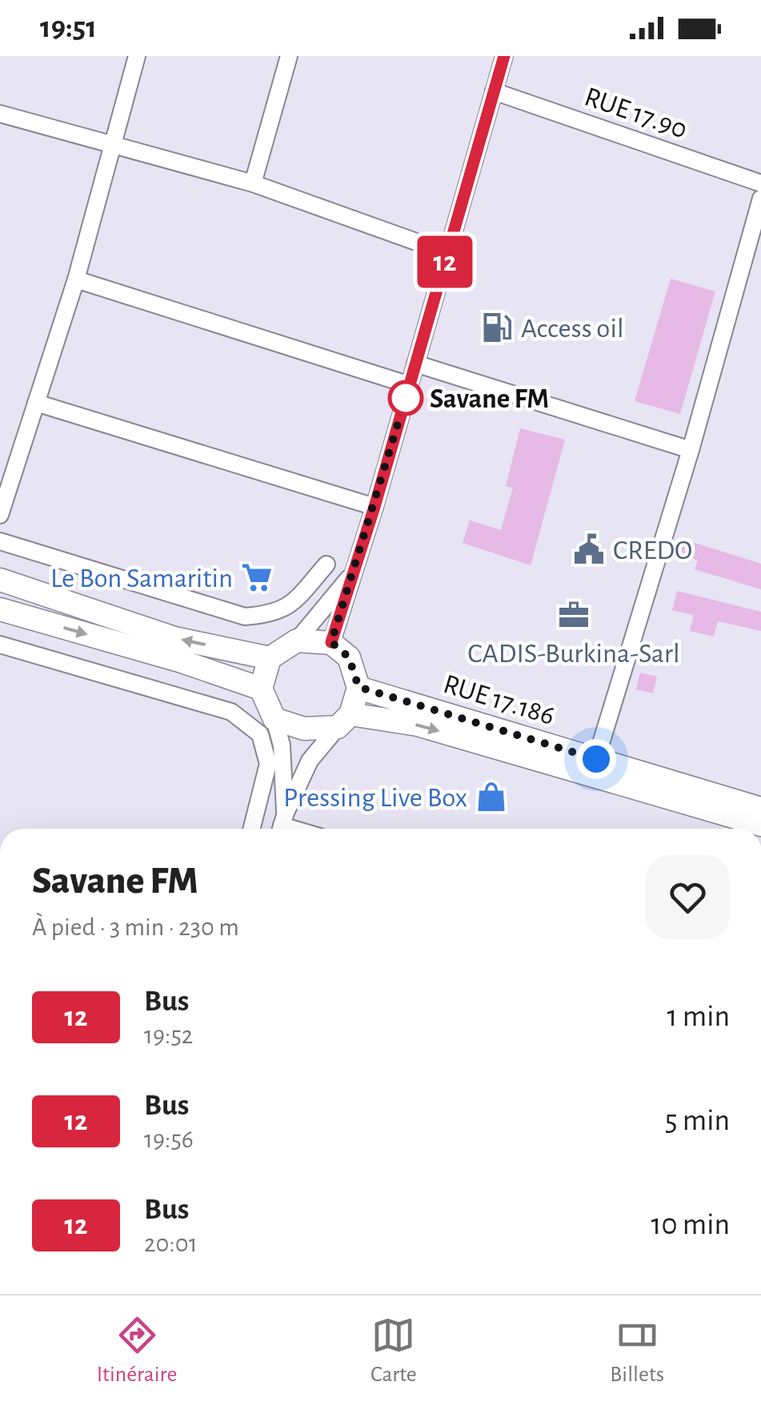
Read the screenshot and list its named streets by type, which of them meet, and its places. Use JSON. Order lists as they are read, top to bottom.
{
  "streets": {
    "main road": ["RUE 17.186"],
    "street": ["RUE 17.90"]
  },
  "places": {
    "fuel station": ["Access oil"],
    "other": ["Savane FM"],
    "public building": ["CREDO"],
    "supermarket": ["Le Bon Samaritin"],
    "office": ["CADIS-Burkina-Sarl"],
    "shop": ["Pressing Live Box"]
  },
  "lines": ["bus line 12"],
  "page": {
    "status": "19:51",
    "on_map": "12",
    "heading": ["Savane FM", "À pied · 3 min · 230 m"],
    "list": [
      {
        "mark": "12",
        "name": "Bus",
        "note": "19:52",
        "value": "1 min"
      },
      {
        "mark": "12",
        "name": "Bus",
        "note": "19:56",
        "value": "5 min"
      },
      {
        "mark": "12",
        "name": "Bus",
        "note": "20:01",
        "value": "10 min"
      }
    ],
    "tabs": ["Itinéraire", "Carte", "Billets"]
  }
}
